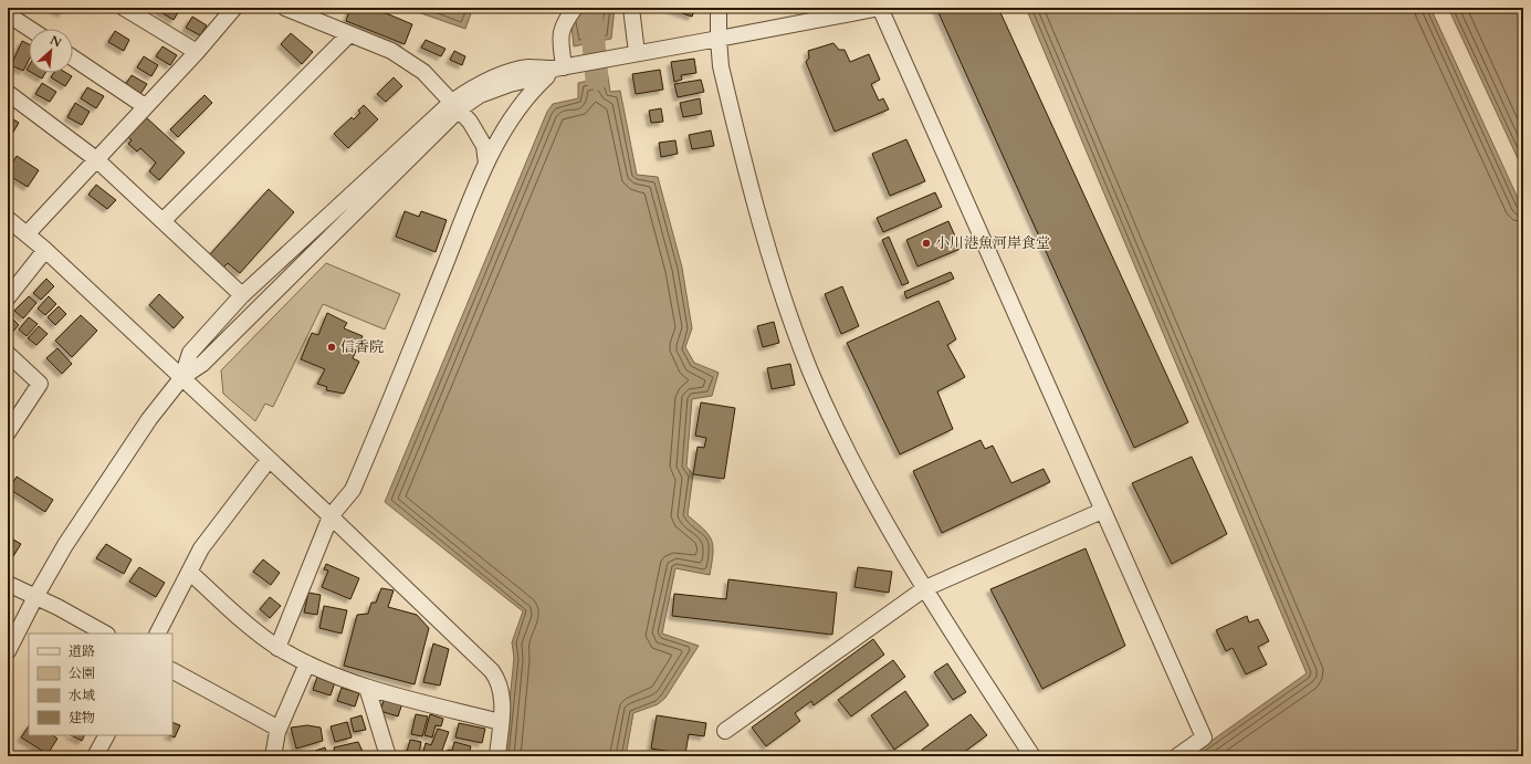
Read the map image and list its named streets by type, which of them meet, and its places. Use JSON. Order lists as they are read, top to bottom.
{
  "places": ["小川港魚河岸食堂", "信香院"],
  "legend": [
    "道路",
    "公園",
    "水域",
    "建物"
  ],
  "north": "top right"
}
